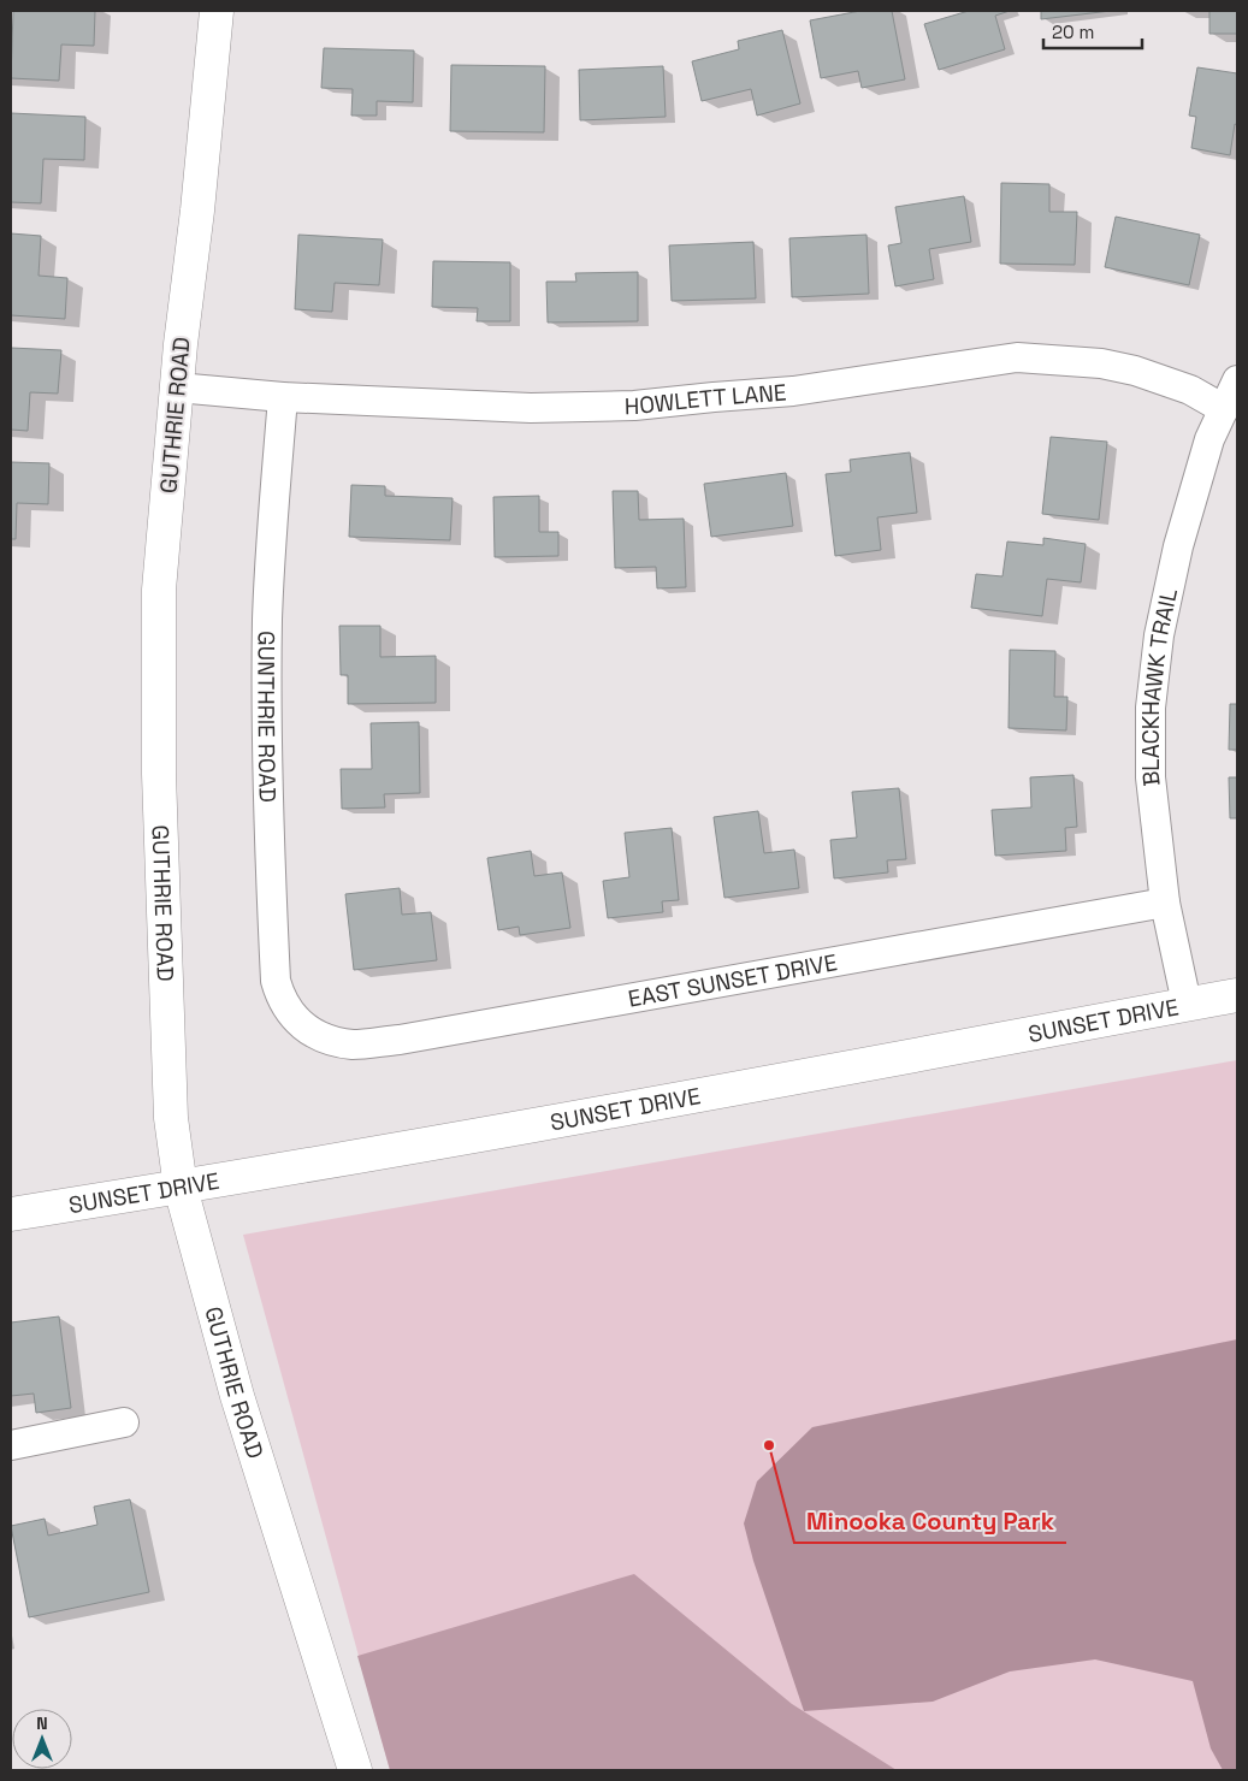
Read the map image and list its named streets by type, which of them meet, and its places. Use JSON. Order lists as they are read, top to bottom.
{
  "streets": {
    "street": [
      "HOWLETT LANE",
      "GUTHRIE ROAD",
      "BLACKHAWK TRAIL",
      "GUNTHRIE ROAD",
      "EAST SUNSET DRIVE",
      "SUNSET DRIVE"
    ]
  },
  "crossings": [
    ["HOWLETT LANE", "GUTHRIE ROAD"],
    ["HOWLETT LANE", "BLACKHAWK TRAIL"],
    ["HOWLETT LANE", "GUNTHRIE ROAD"],
    ["GUTHRIE ROAD", "SUNSET DRIVE"],
    ["BLACKHAWK TRAIL", "EAST SUNSET DRIVE"],
    ["BLACKHAWK TRAIL", "SUNSET DRIVE"],
    ["GUNTHRIE ROAD", "EAST SUNSET DRIVE"]
  ],
  "places": ["Minooka County Park"],
  "scale_bar": "20 m",
  "north": "top"
}
